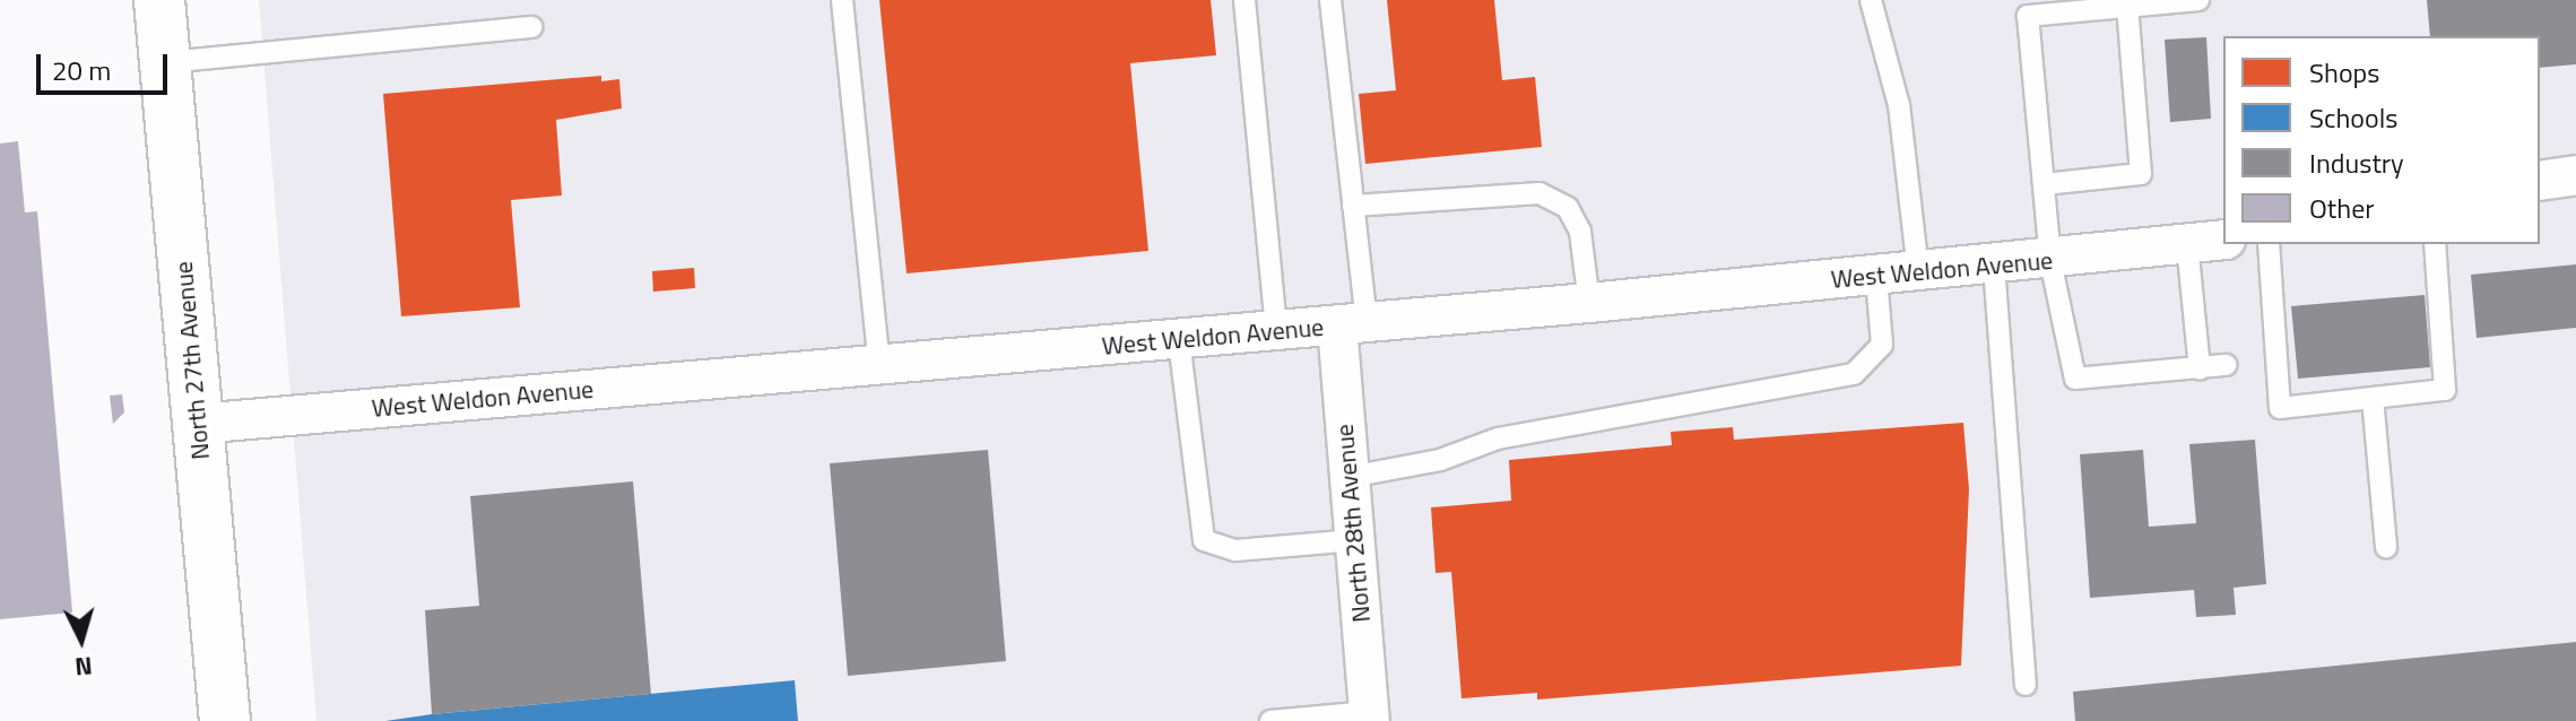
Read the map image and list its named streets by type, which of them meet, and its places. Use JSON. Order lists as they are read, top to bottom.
{
  "streets": {
    "main road": ["North 27th Avenue"],
    "street": ["West Weldon Avenue", "North 28th Avenue"]
  },
  "crossings": [
    ["West Weldon Avenue", "North 27th Avenue"],
    ["West Weldon Avenue", "North 28th Avenue"]
  ],
  "legend": [
    "Shops",
    "Schools",
    "Industry",
    "Other"
  ],
  "scale_bar": "20 m",
  "north": "bottom"
}
